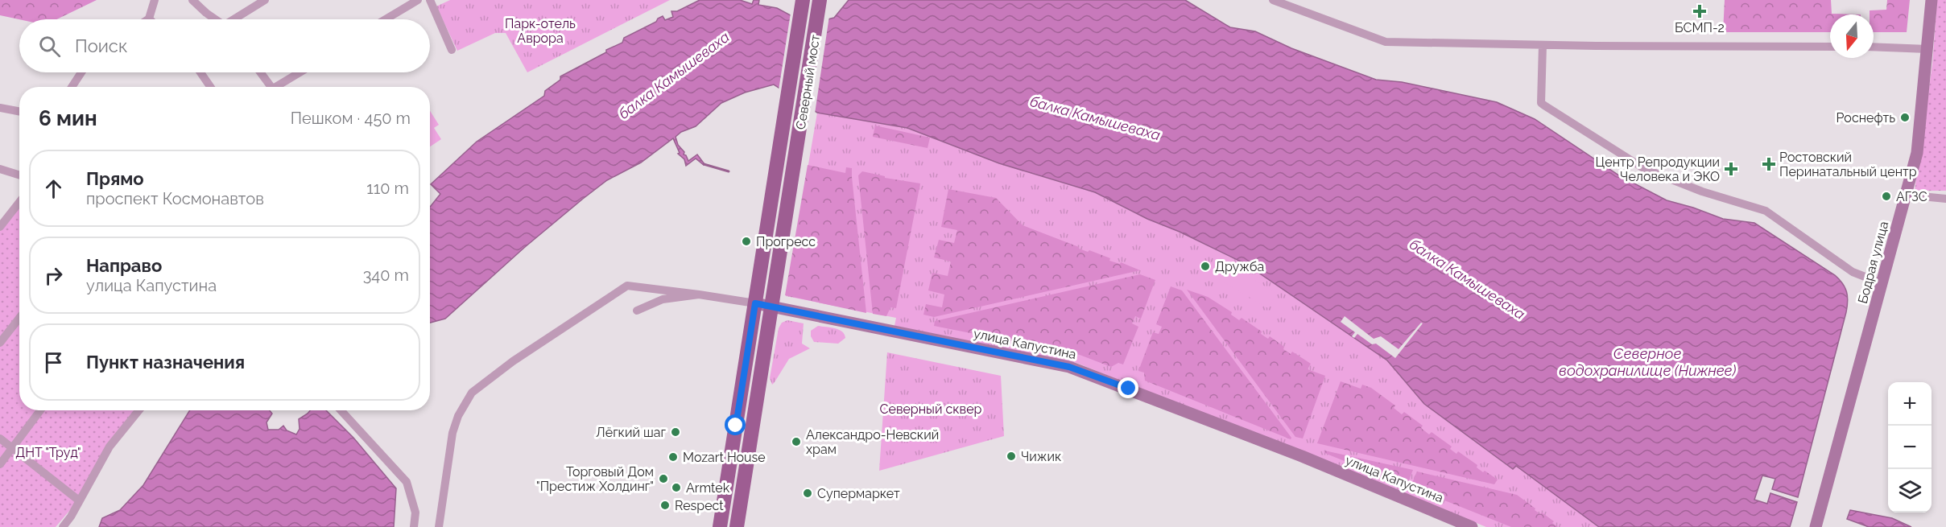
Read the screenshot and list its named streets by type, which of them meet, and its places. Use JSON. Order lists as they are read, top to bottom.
{
  "streets": {
    "main road": ["Северный мост"],
    "street": ["Бодрая улица", "улица Капустина"]
  },
  "crossings": [
    ["Северный мост", "улица Капустина"]
  ],
  "water": ["балка Камышеваха", "Северное водохранилище (Нижнее)"],
  "parks": ["Парк-отель Аврора", "Северный сквер", "ДНТ \"Труд\""],
  "places": {
    "health": ["БСМП-2", "Ростовский Перинатальный центр", "Центр Репродукции Человека и ЭКО"],
    "other": [
      "Роснефть",
      "АГЗС",
      "Прогресс",
      "Дружба",
      "Лёгкий шаг",
      "Александро-Невский храм",
      "Чижик",
      "Mozart House",
      "Торговый Дом \"Престиж Холдинг\"",
      "Armtek",
      "Супермаркет",
      "Respect"
    ]
  },
  "north": "bottom",
  "page": {
    "search": "Поиск",
    "heading": ["6 мин", "Пешком · 450 m"],
    "list": [
      ["Прямо", "проспект Космонавтов", "110 m"],
      ["Направо", "улица Капустина", "340 m"],
      "Пункт назначения"
    ],
    "map_buttons": ["+", "−"]
  }
}
